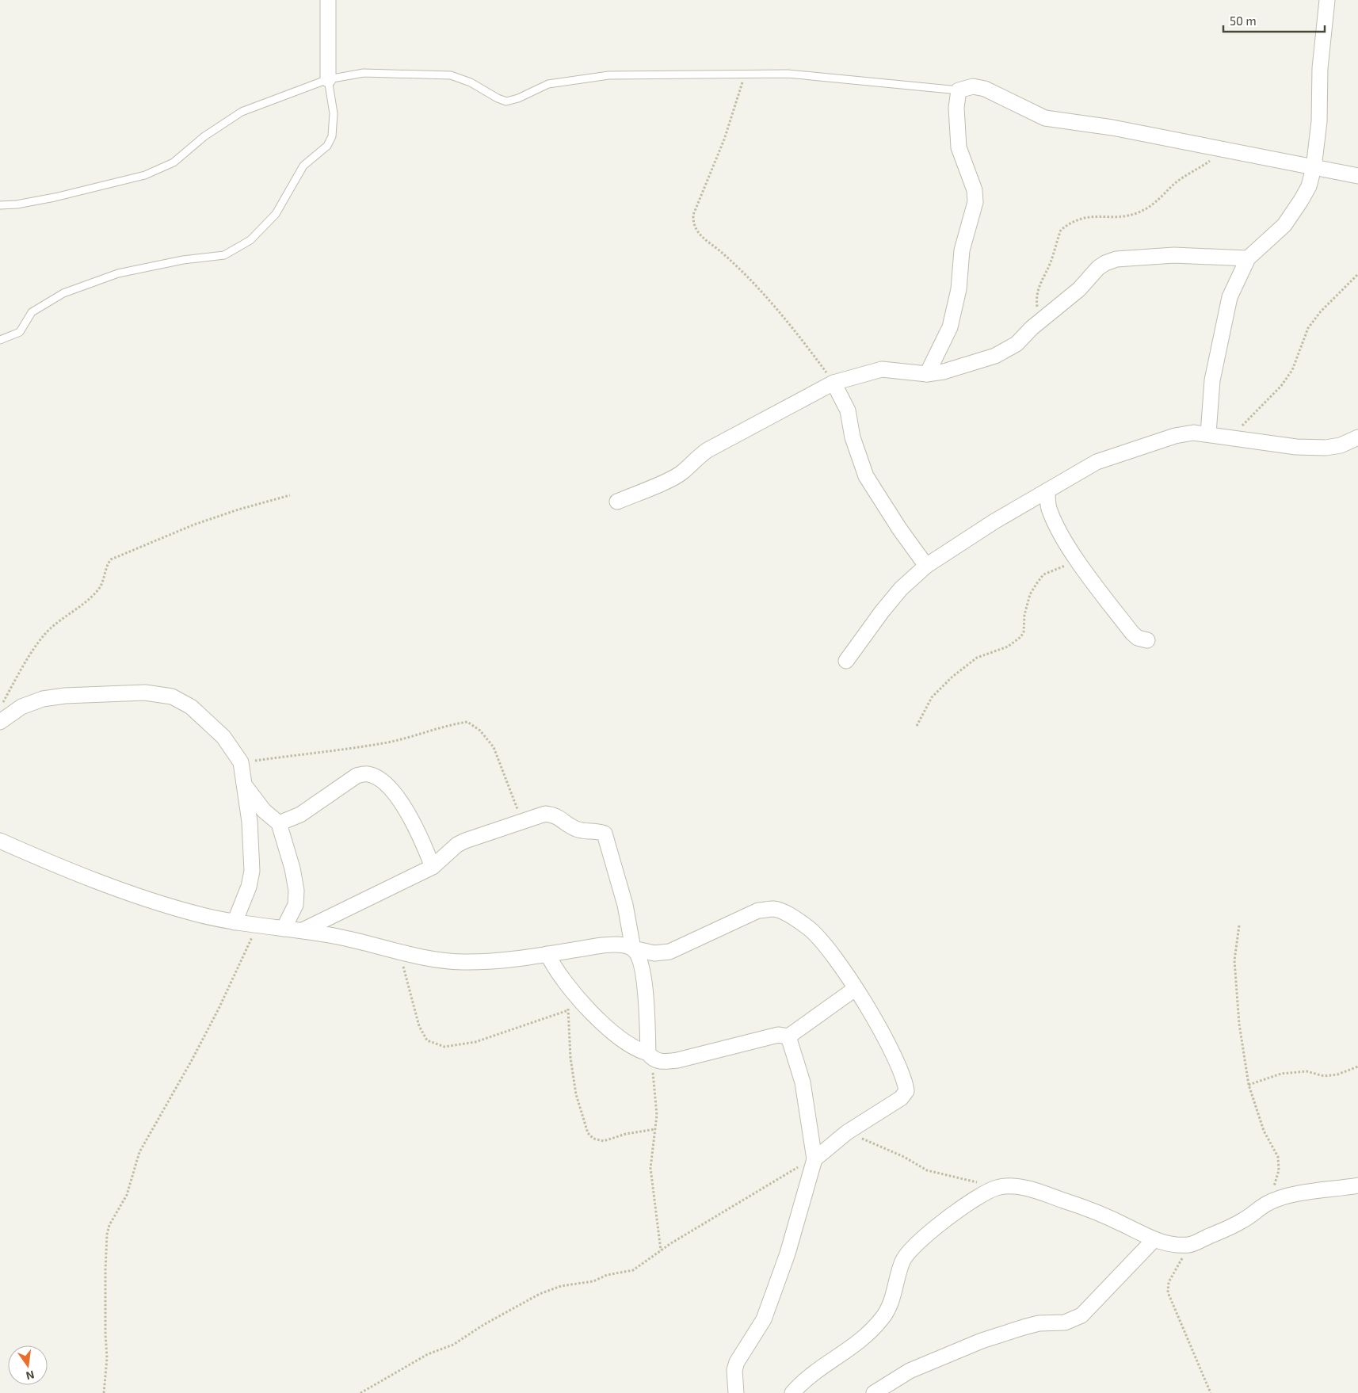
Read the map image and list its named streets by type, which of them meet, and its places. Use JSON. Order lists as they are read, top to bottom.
{
  "scale_bar": "50 m",
  "north": "bottom"
}
